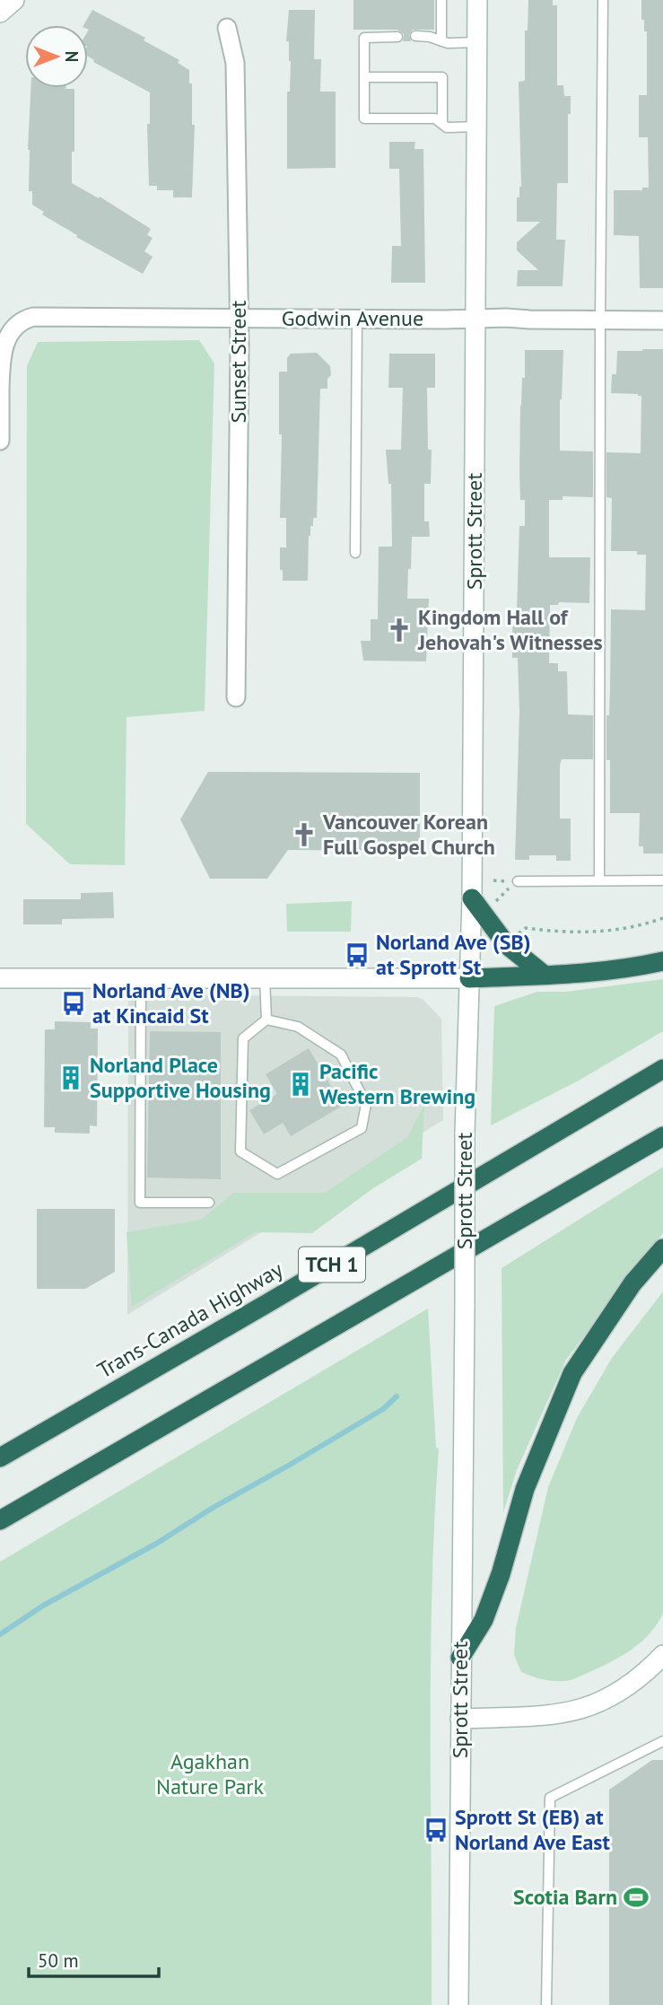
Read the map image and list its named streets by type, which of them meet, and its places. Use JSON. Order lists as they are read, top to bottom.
{
  "streets": {
    "highway": ["TCH 1", "Trans-Canada Highway"],
    "main road": ["Sprott Street"],
    "street": ["Godwin Avenue", "Sunset Street"]
  },
  "crossings": [
    ["Godwin Avenue", "Sunset Street"],
    ["Godwin Avenue", "Sprott Street"]
  ],
  "parks": ["Agakhan Nature Park"],
  "places": {
    "church": ["Kingdom Hall of Jehovah's Witnesses", "Vancouver Korean Full Gospel Church"],
    "bus stop": ["Norland Ave (SB) at Sprott St", "Norland Ave (NB) at Kincaid St", "Sprott St (EB) at Norland Ave East"],
    "building": ["Norland Place Supportive Housing", "Pacific Western Brewing"],
    "sports": ["Scotia Barn"]
  },
  "scale_bar": "50 m",
  "north": "right"
}
